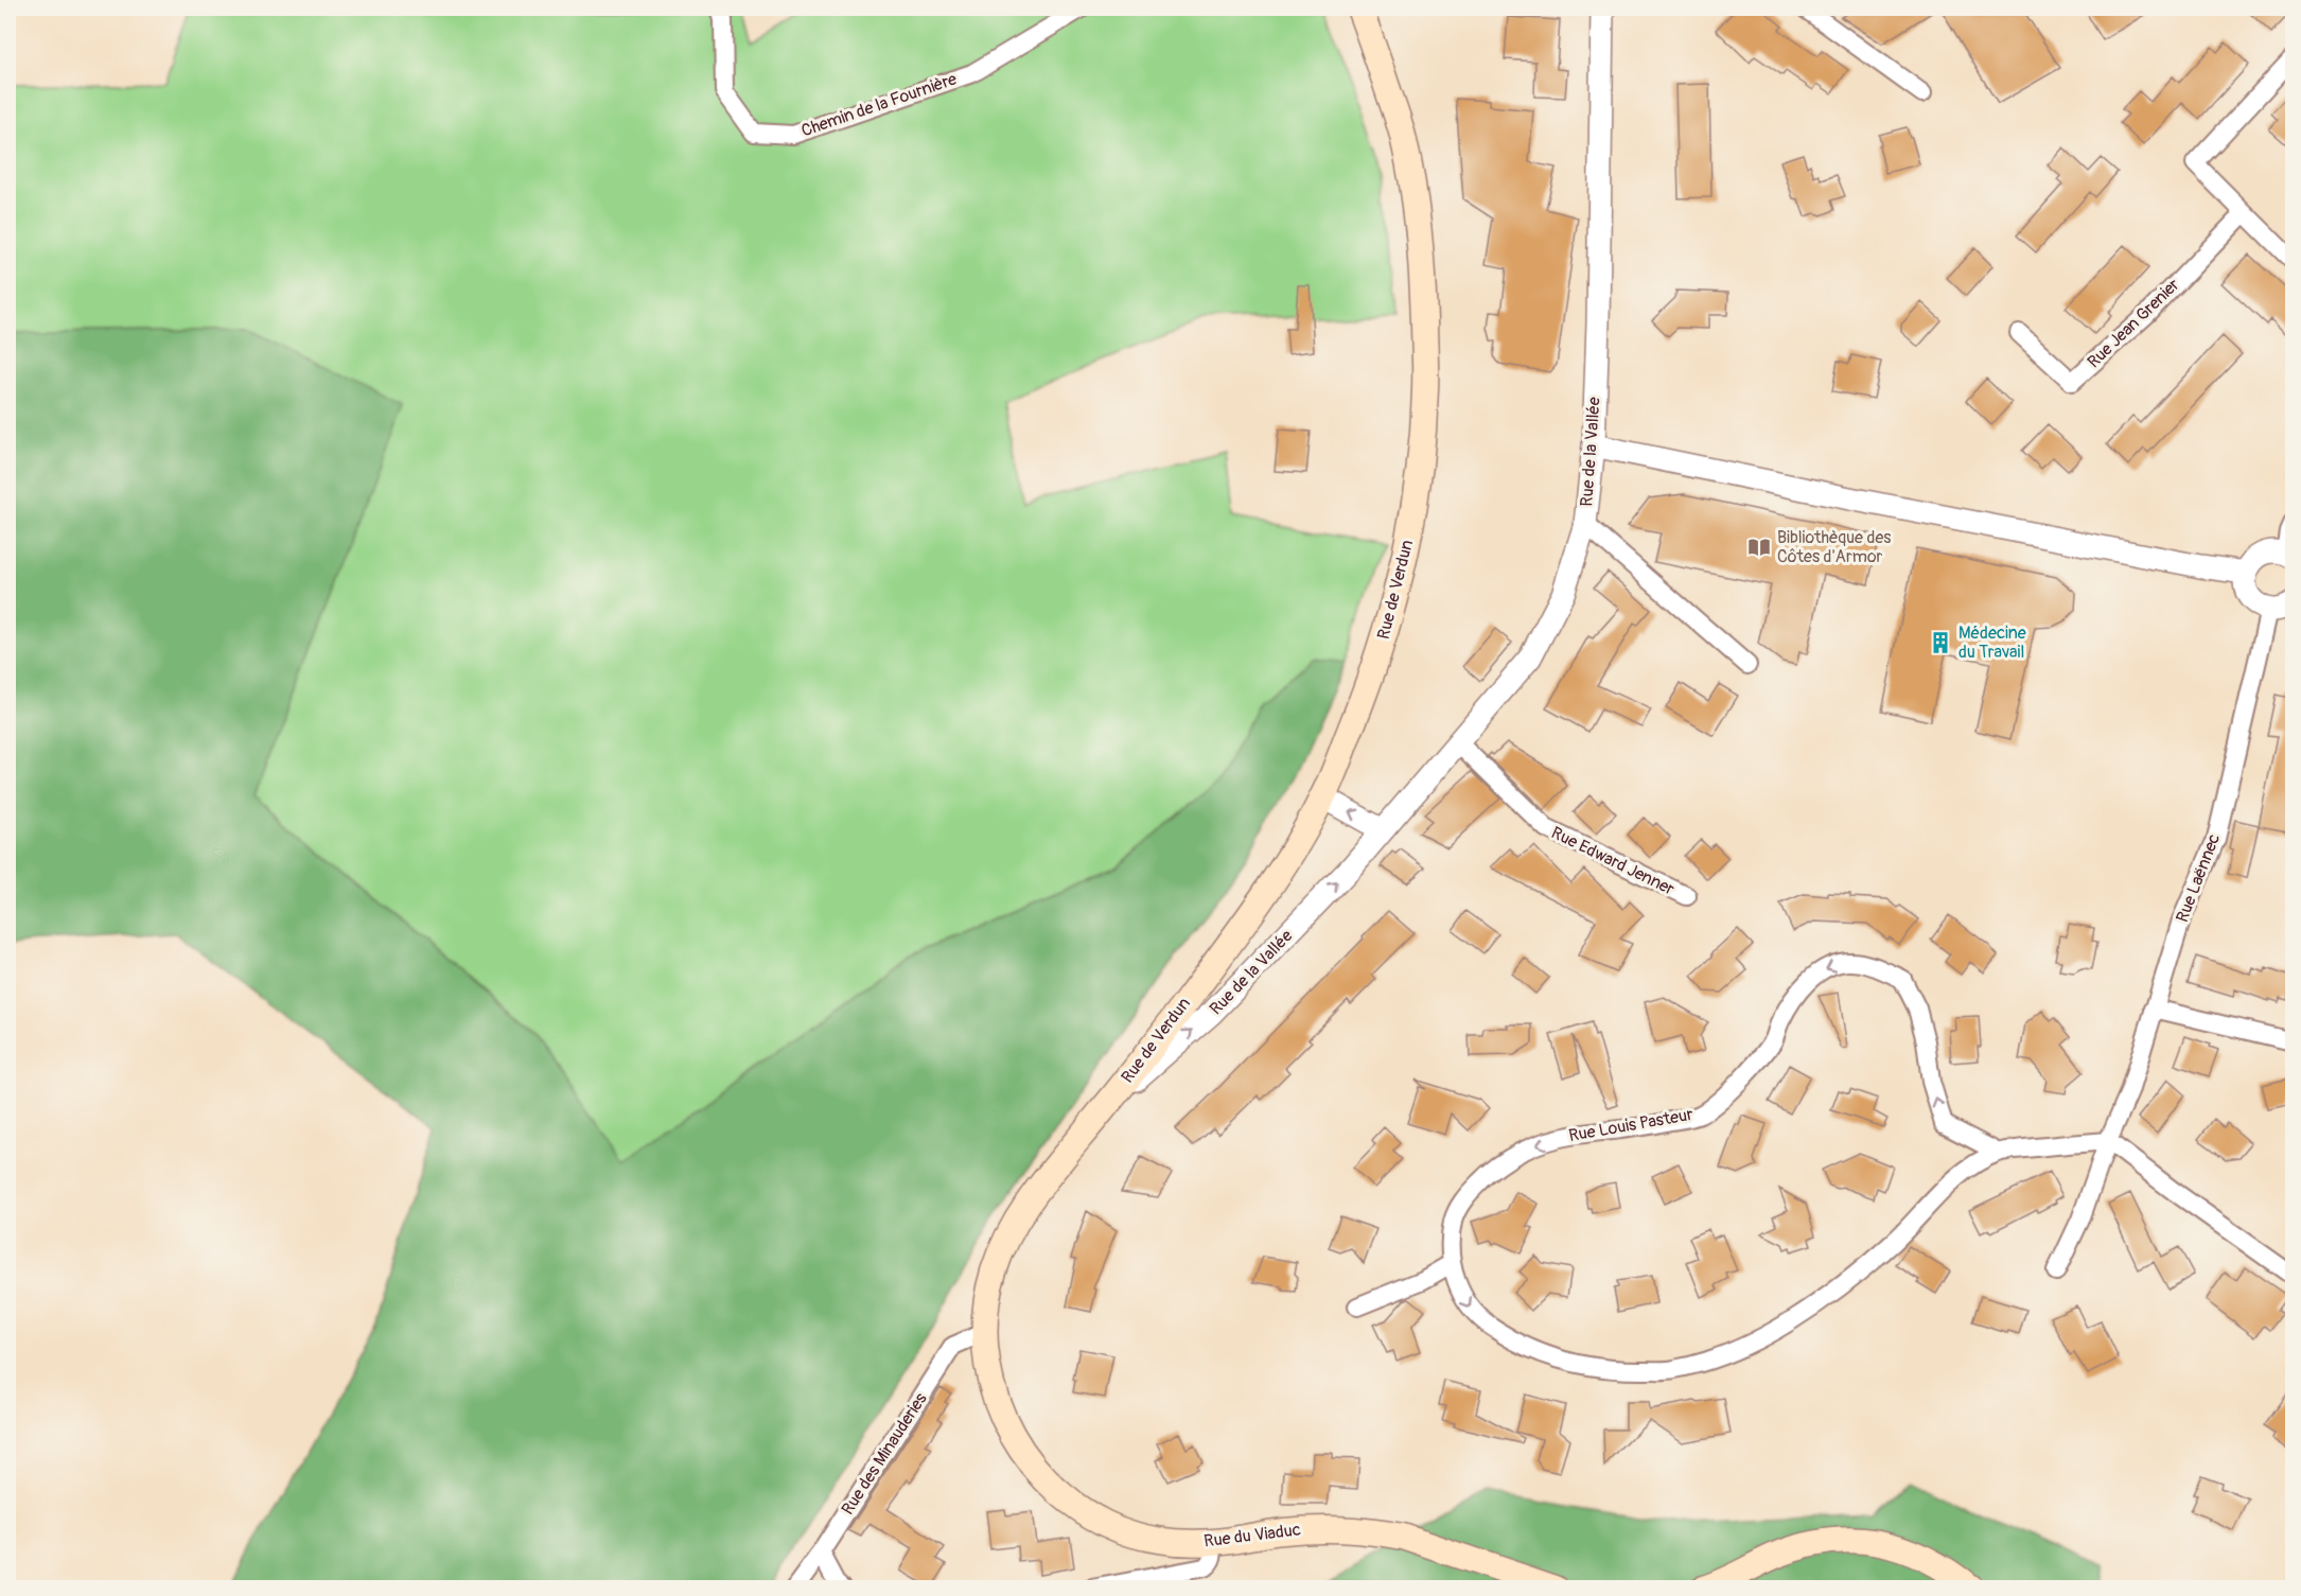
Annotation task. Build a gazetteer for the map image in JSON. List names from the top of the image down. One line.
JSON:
{"streets":{"main road":["Rue de Verdun","Rue du Viaduc"],"street":["Chemin de la Fournière","Rue Jean Grenier","Rue de la Vallée","Rue Edward Jenner","Rue Laënnec","Rue Louis Pasteur","Rue des Minauderies"]},"crossings":[["Rue de la Vallée","Rue de Verdun"],["Rue de la Vallée","Rue Edward Jenner"],["Rue de la Vallée","Rue du Viaduc"],["Rue de Verdun","Rue du Viaduc"],["Rue Laënnec","Rue Louis Pasteur"],["Rue des Minauderies","Rue du Viaduc"]],"places":{"library":["Bibliothèque des Côtes d'Armor"],"building":["Médecine du Travail"]}}
